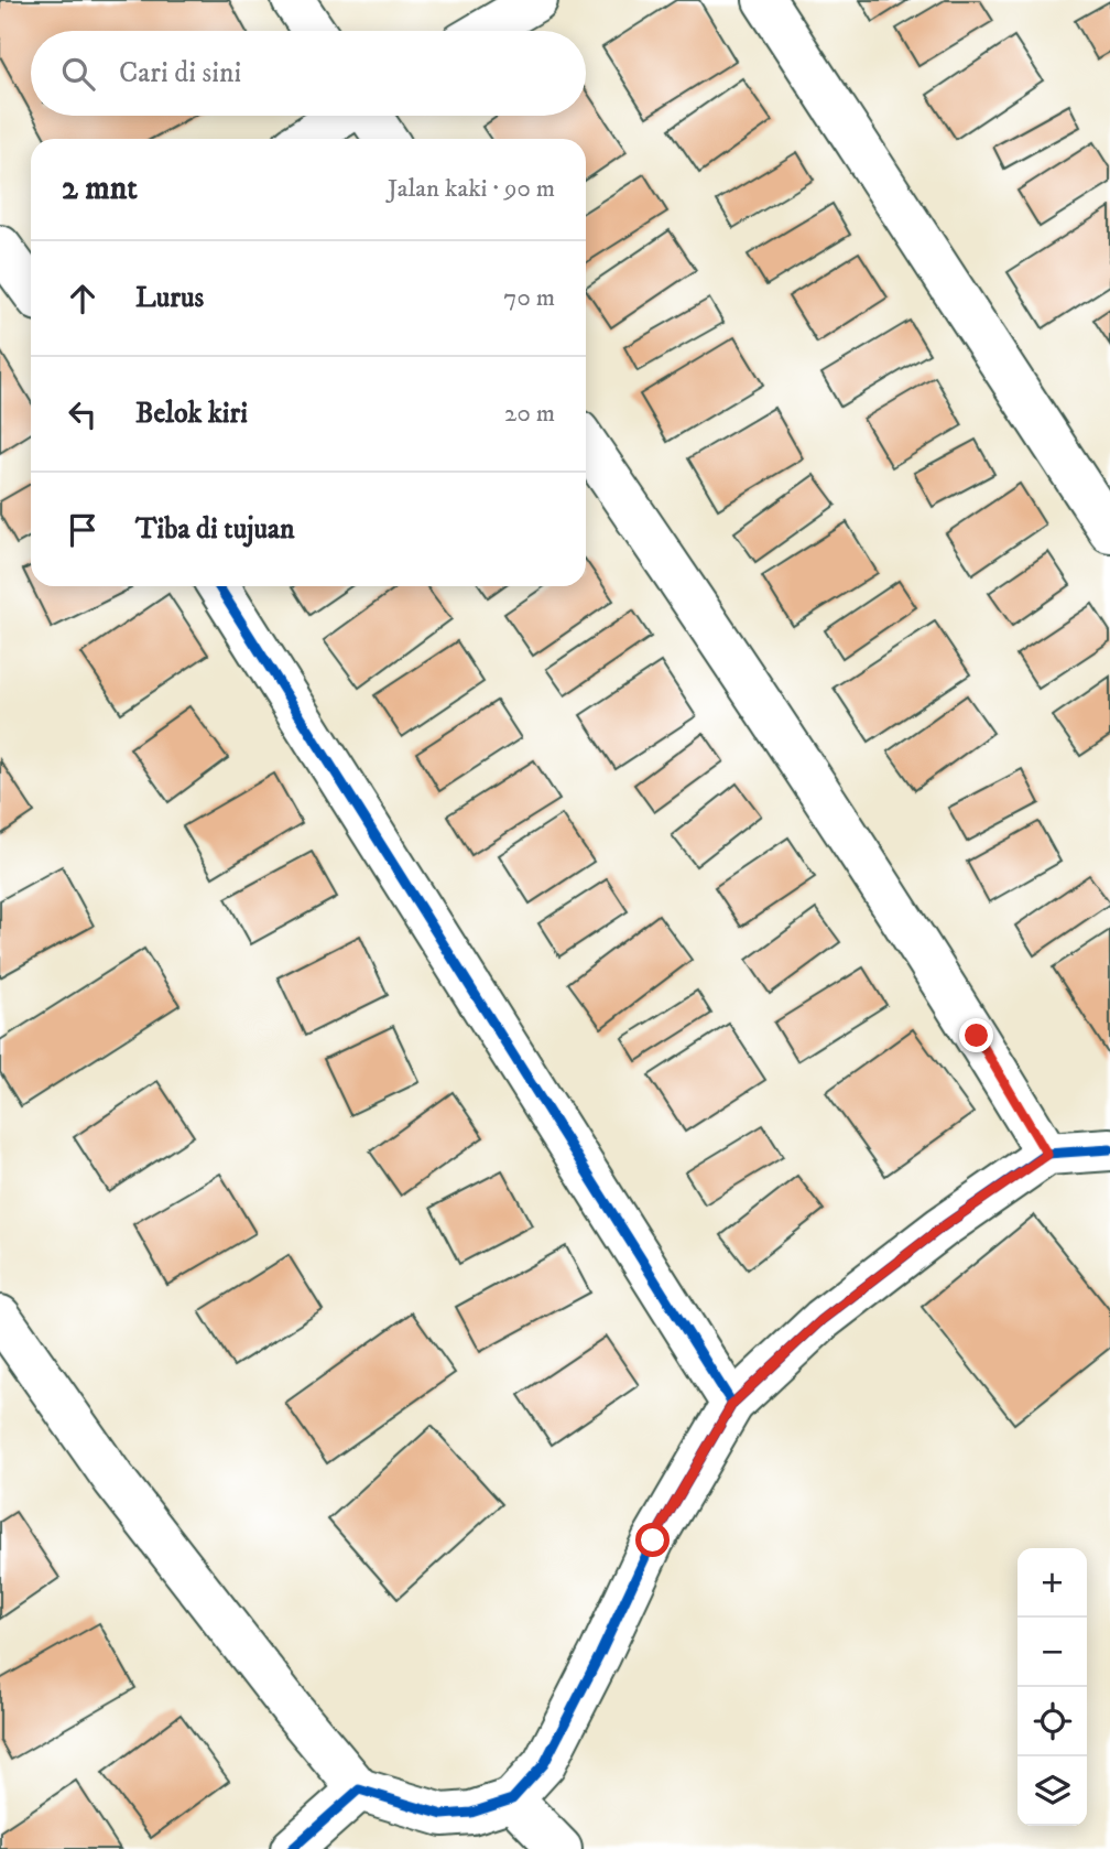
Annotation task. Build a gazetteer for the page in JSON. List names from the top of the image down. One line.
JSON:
{"page":{"search":"Cari di sini","heading":["2 mnt","Jalan kaki · 90 m"],"list":[["Lurus","70 m"],["Belok kiri","20 m"],"Tiba di tujuan"],"map_buttons":["+","−"]}}
